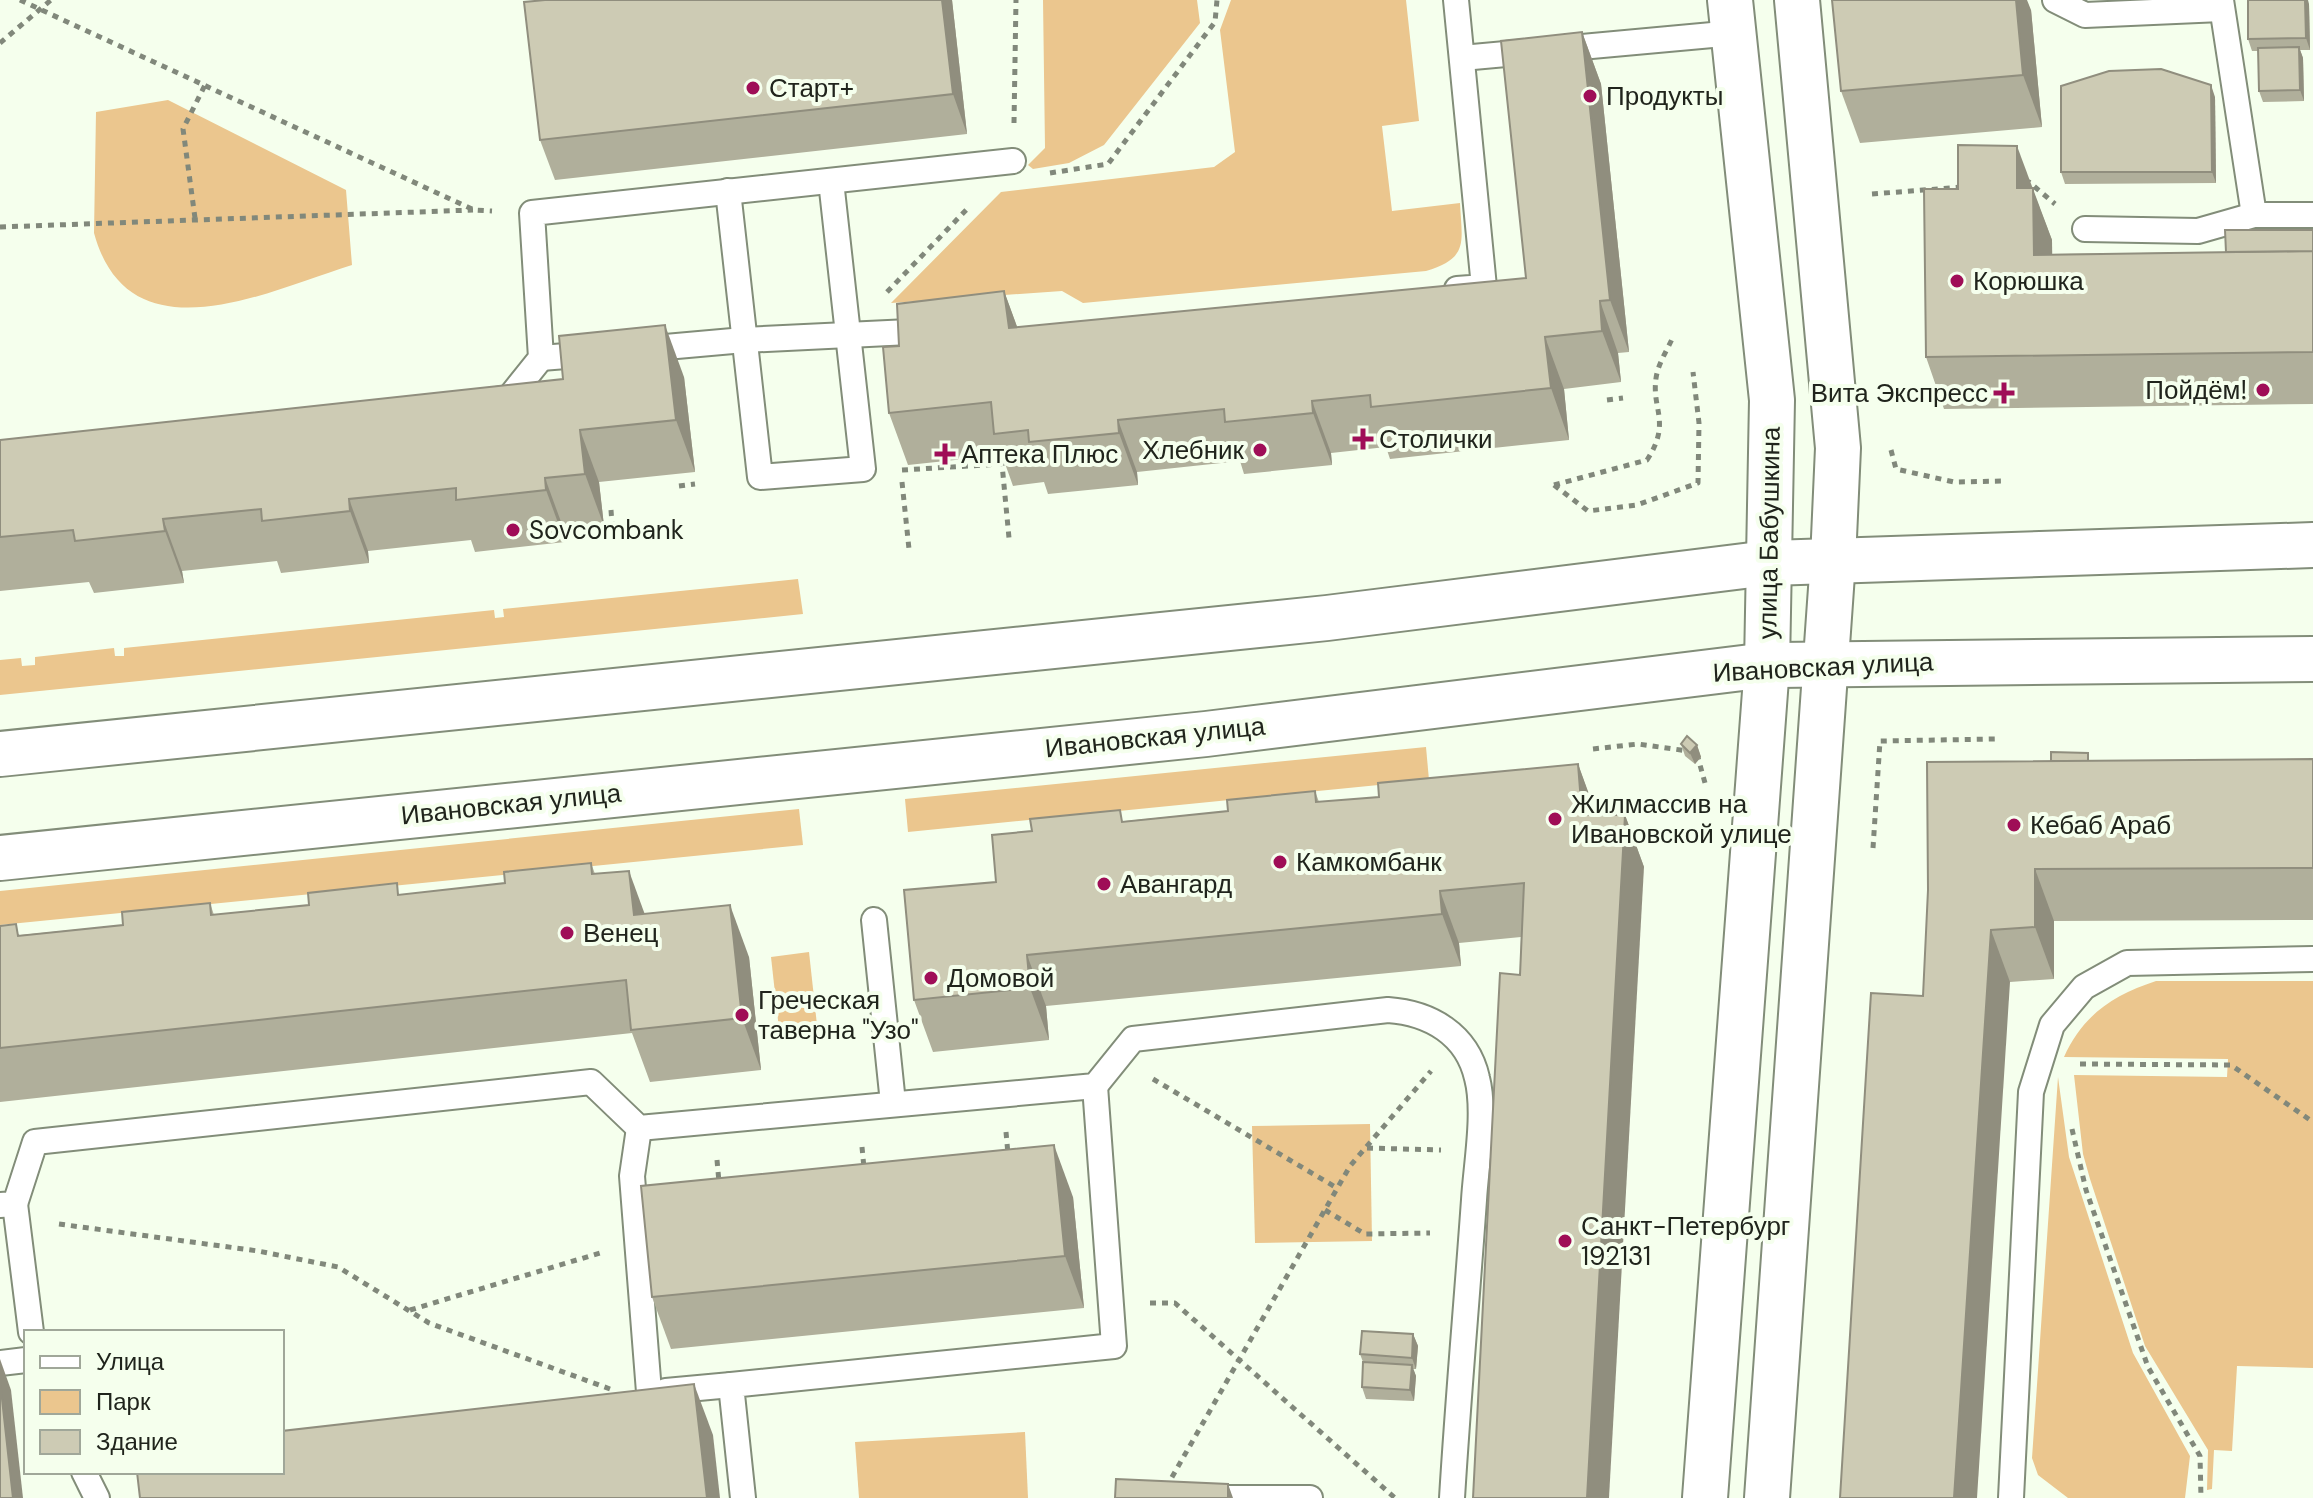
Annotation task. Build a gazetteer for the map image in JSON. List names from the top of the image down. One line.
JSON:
{"streets":{"main road":["улица Бабушкина","Ивановская улица"]},"crossings":[["улица Бабушкина","Ивановская улица"]],"places":{"other":["Старт+","Продукты","Корюшка","Пойдём!","Хлебник","Sovcombank","Жилмассив на Ивановской улице","Кебаб Араб","Камкомбанк","Авангард","Венец","Домовой","Греческая таверна \"Узо\"","Санкт-Петербург 192131"],"health":["Вита Экспресс","Столички","Аптека Плюс"]},"legend":["Улица","Парк","Здание"]}
